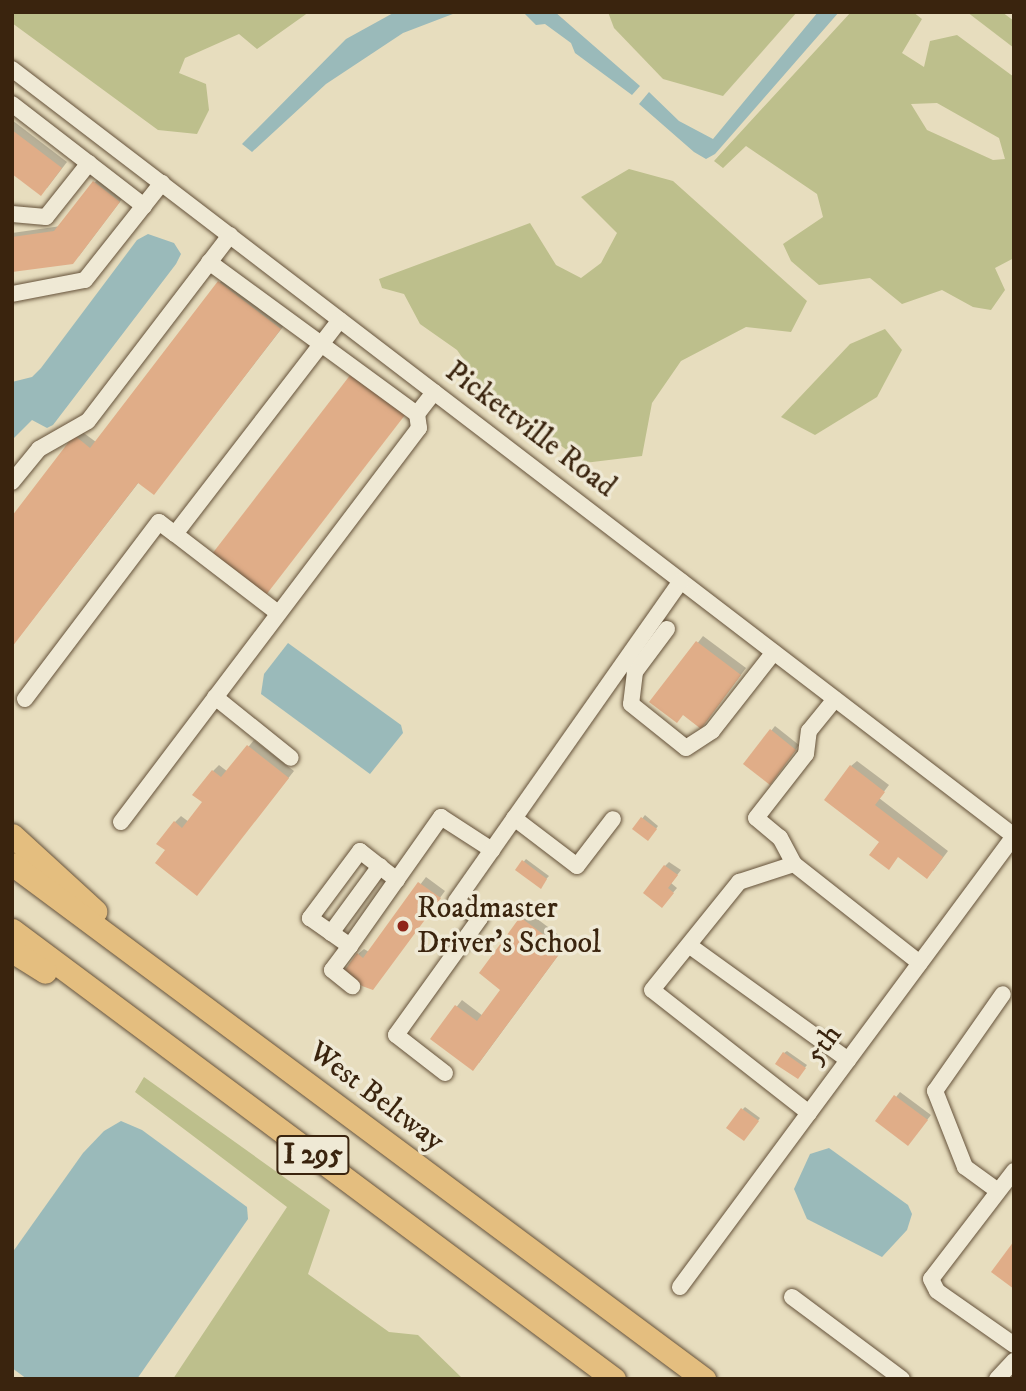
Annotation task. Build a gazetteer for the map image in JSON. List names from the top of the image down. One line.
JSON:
{"streets":{"highway":["West Beltway","I 295"],"street":["Pickettville Road","5th"]},"crossings":[["Pickettville Road","5th"]],"places":["Roadmaster Driver's School"]}
